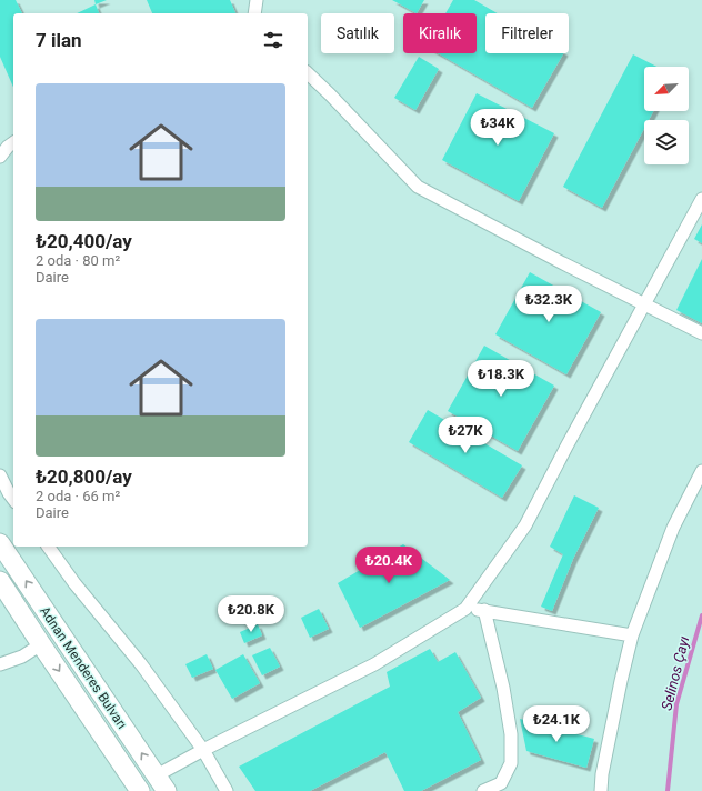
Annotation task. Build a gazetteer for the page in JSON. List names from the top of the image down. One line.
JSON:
{"streets":{"main road":["Adnan Menderes Bulvarı"]},"water":["Selinos Çayı"],"north":"bottom left","page":{"chip":["Satılık","Kiralık","Filtreler"],"heading":"7 ilan","list":[{"name":"₺20,400/ay","note":"2 oda · 80 m² · Daire"},{"name":"₺20,800/ay","note":"2 oda · 66 m² · Daire"}],"price":["₺34K","₺32.3K","₺18.3K","₺27K","₺20.4K","₺20.8K","₺24.1K"]}}
